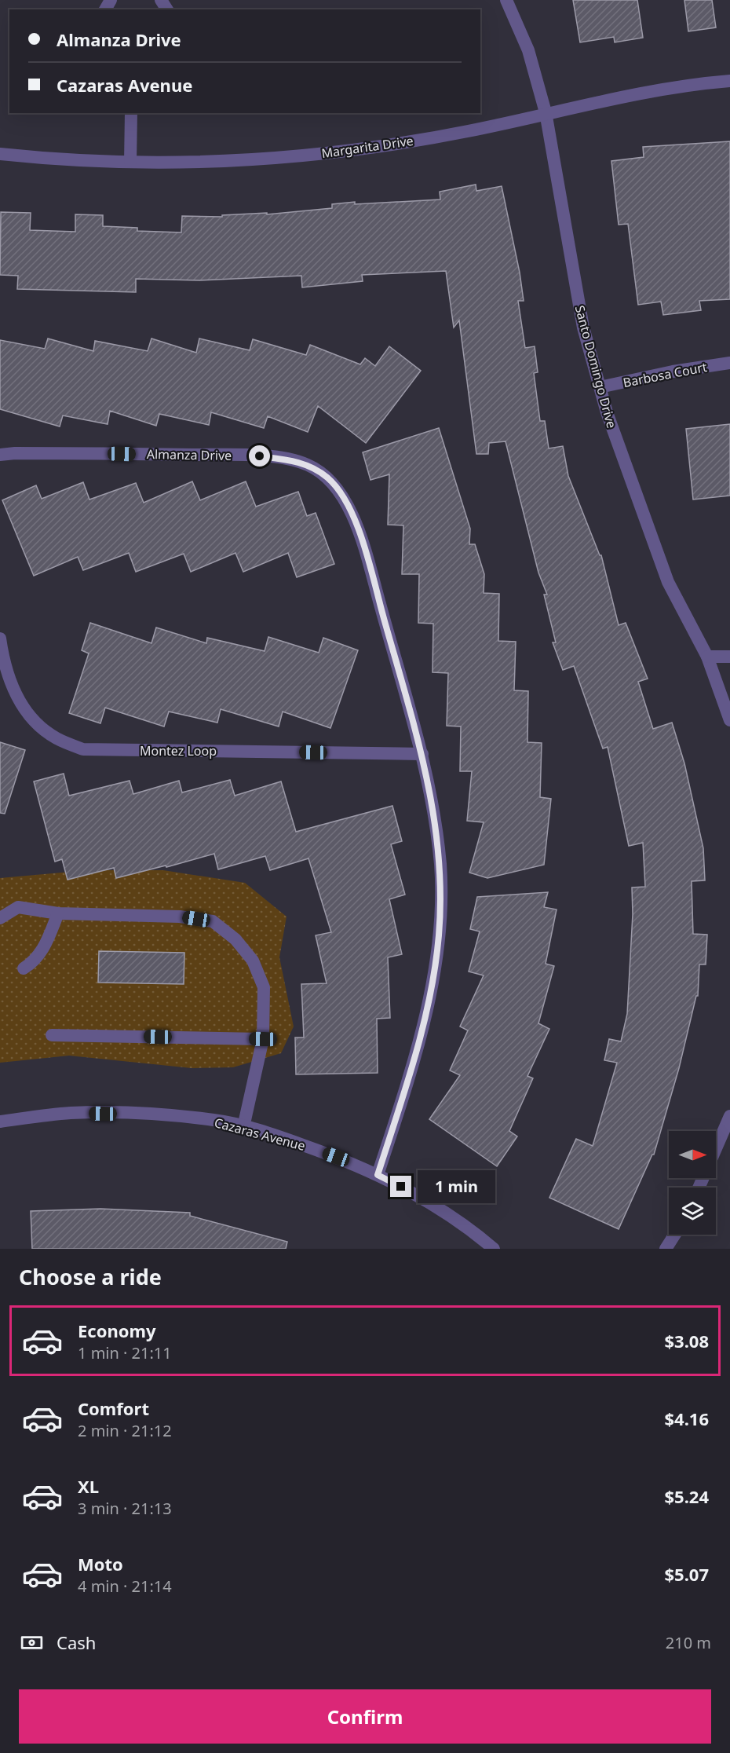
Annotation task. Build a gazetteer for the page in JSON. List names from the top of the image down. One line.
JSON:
{"streets":{"street":["Margarita Drive","Santo Domingo Drive","Barbosa Court","Almanza Drive","Montez Loop","Cazaras Avenue"]},"crossings":[["Margarita Drive","Santo Domingo Drive"],["Santo Domingo Drive","Barbosa Court"],["Almanza Drive","Montez Loop"],["Almanza Drive","Cazaras Avenue"]],"north":"right","page":{"banner":["Almanza Drive","Cazaras Avenue"],"bubble":"1 min","heading":"Choose a ride","list":[{"name":"Economy","note":"1 min · 21:11","value":"$3.08"},{"name":"Comfort","note":"2 min · 21:12","value":"$4.16"},{"name":"XL","note":"3 min · 21:13","value":"$5.24"},{"name":"Moto","note":"4 min · 21:14","value":"$5.07"}],"pay":["Cash","210 m"],"buttons":"Confirm"}}
